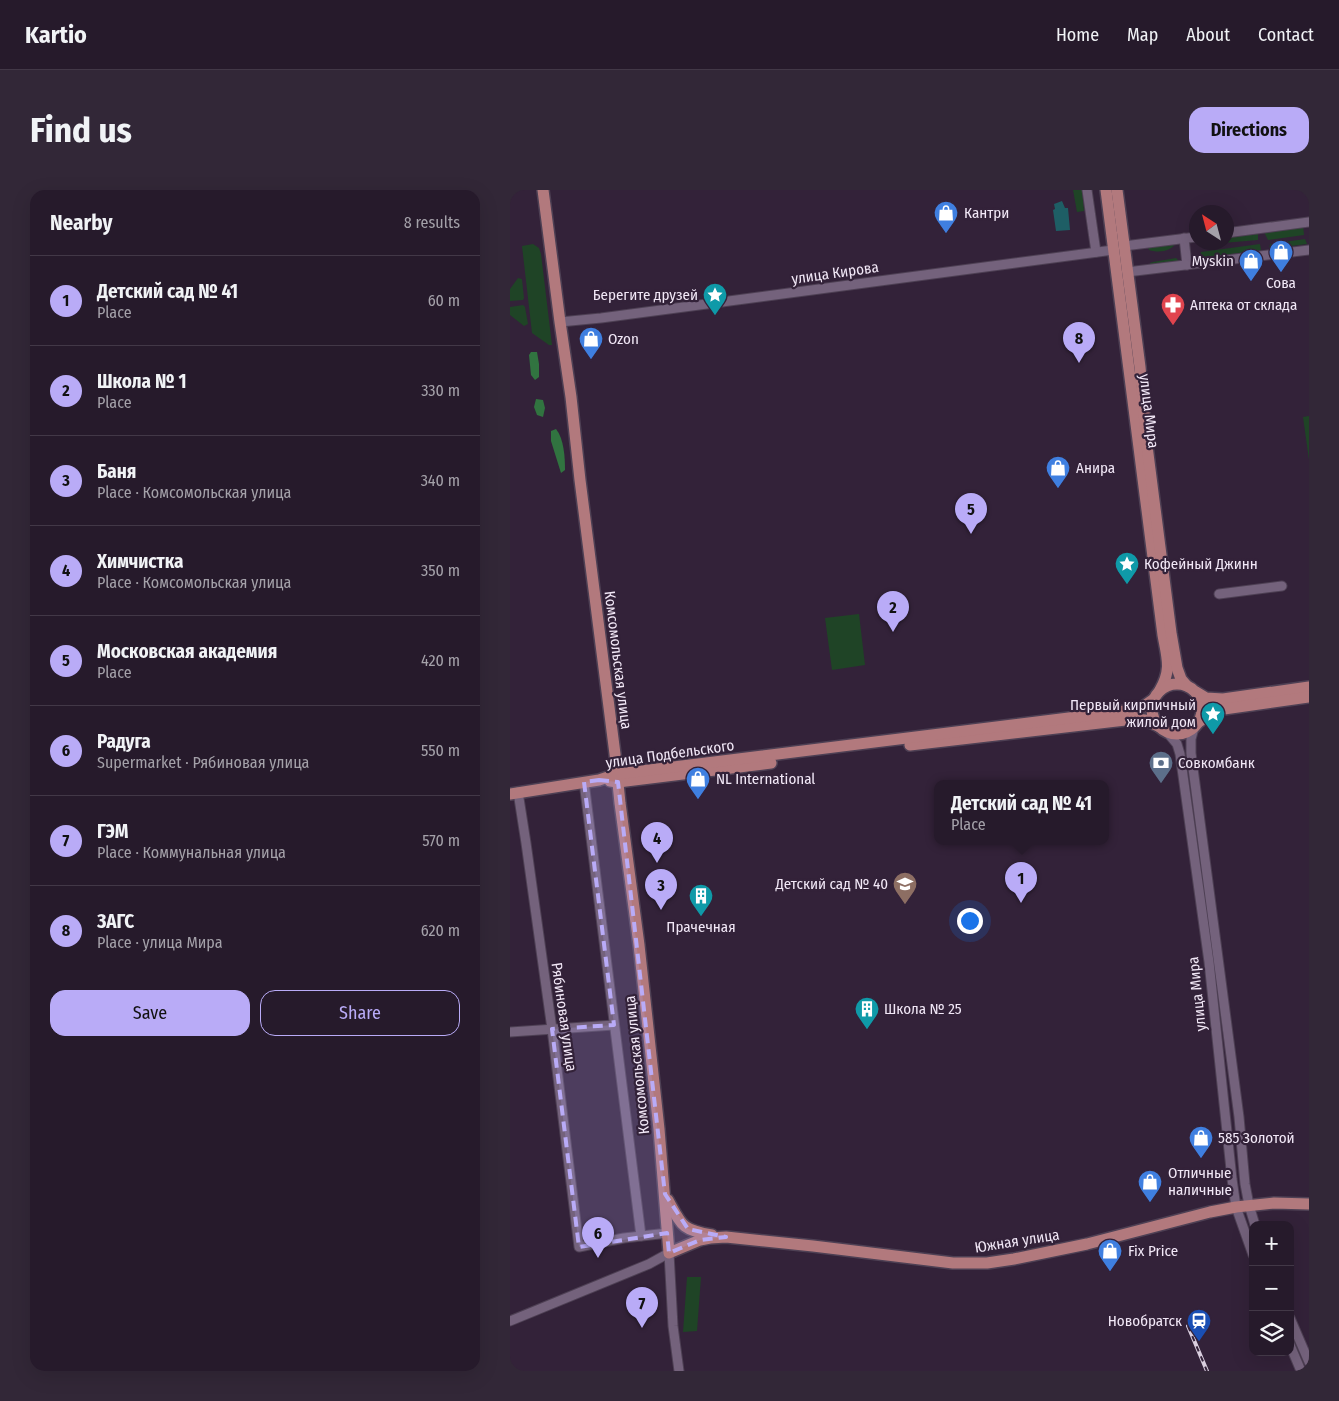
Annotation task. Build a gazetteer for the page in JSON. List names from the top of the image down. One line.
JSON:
{"streets":{"main road":["улица Мира","Комсомольская улица","улица Подбельского","Южная улица"],"street":["улица Кирова","Рябиновая улица"]},"crossings":[["улица Кирова","улица Мира"],["улица Кирова","Комсомольская улица"],["улица Мира","улица Подбельского"],["улица Мира","Южная улица"],["Комсомольская улица","улица Подбельского"],["Комсомольская улица","Южная улица"],["улица Подбельского","Рябиновая улица"]],"places":{"shop":["Кантри","Сова","Myskin","Ozon","Анира","NL International","585 Золотой","Отличные наличные","Fix Price"],"place":["Берегите друзей","Кофейный Джинн","Первый кирпичный жилой дом"],"pharmacy":["Аптека от склада"],"bank":["Совкомбанк"],"school or university":["Детский сад № 40"],"building":["Прачечная","Школа № 25"],"station":["Новобратск"]},"north":"top left","page":{"header":"Kartio","nav":["Home","Map","About","Contact"],"buttons":["Directions",["Save","Share"]],"title":"Find us","heading":["Nearby","8 results"],"list":[{"mark":"1","name":"Детский сад № 41","note":"Place","value":"60 m"},{"mark":"2","name":"Школа № 1","note":"Place","value":"330 m"},{"mark":"3","name":"Баня","note":"Place · Комсомольская улица","value":"340 m"},{"mark":"4","name":"Химчистка","note":"Place · Комсомольская улица","value":"350 m"},{"mark":"5","name":"Московская академия","note":"Place","value":"420 m"},{"mark":"6","name":"Радуга","note":"Supermarket · Рябиновая улица","value":"550 m"},{"mark":"7","name":"ГЭМ","note":"Place · Коммунальная улица","value":"570 m"},{"mark":"8","name":"ЗАГС","note":"Place · улица Мира","value":"620 m"}],"pins":["8","5","2","4","1","3","6","7"],"popup":["Детский сад № 41","Place"],"map_buttons":["+","−"]}}
